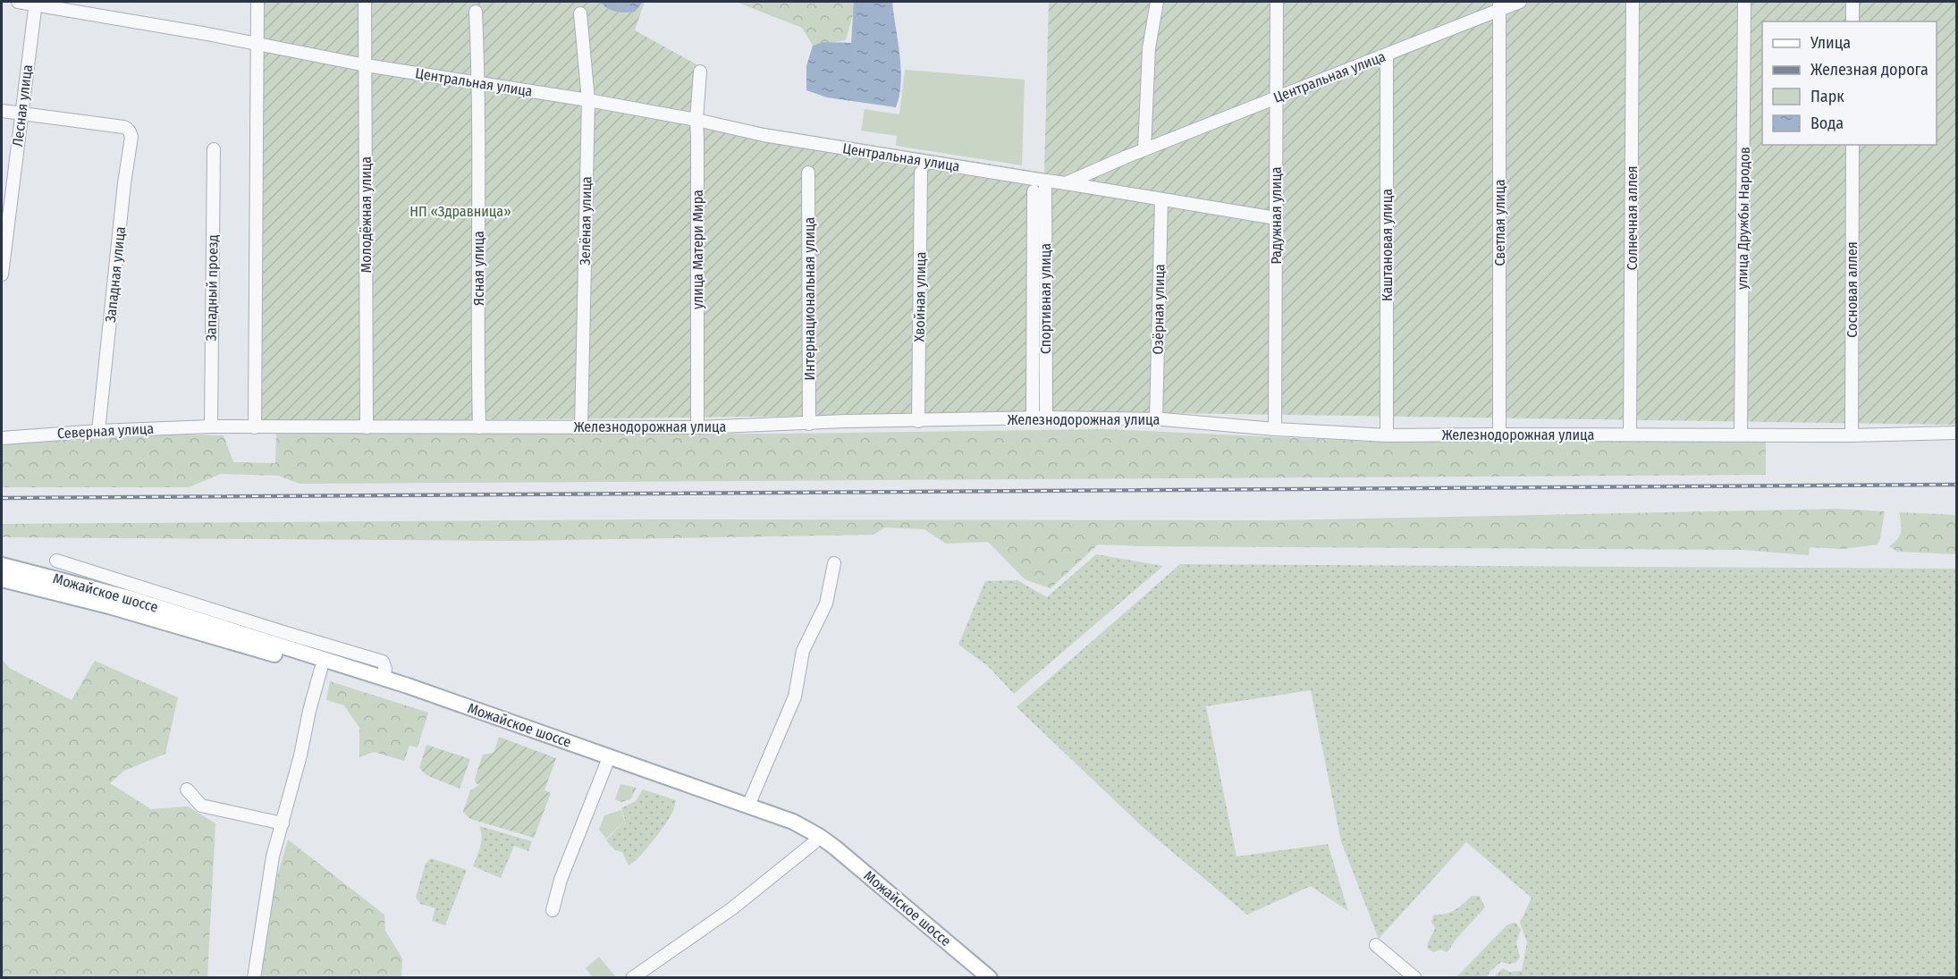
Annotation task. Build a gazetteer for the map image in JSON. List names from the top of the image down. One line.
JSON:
{"streets":{"main road":["Можайское шоссе"],"street":["Центральная улица","Лесная улица","Молодёжная улица","Радужная улица","Солнечная аллея","улица Дружбы Народов","Зелёная улица","Светлая улица","Каштановая улица","улица Матери Мира","Ясная улица","Западная улица","Западный проезд","Сосновая аллея","Хвойная улица","Интернациональная улица","Спортивная улица","Озёрная улица","Железнодорожная улица","Северная улица"]},"crossings":[["Центральная улица","Лесная улица"],["Центральная улица","Молодёжная улица"],["Центральная улица","Радужная улица"],["Центральная улица","Зелёная улица"],["Центральная улица","Светлая улица"],["Центральная улица","Каштановая улица"],["Центральная улица","улица Матери Мира"],["Центральная улица","Ясная улица"],["Центральная улица","Спортивная улица"],["Лесная улица","Западная улица"],["Молодёжная улица","Железнодорожная улица"],["Радужная улица","Железнодорожная улица"],["Солнечная аллея","Железнодорожная улица"],["улица Дружбы Народов","Железнодорожная улица"],["Зелёная улица","Железнодорожная улица"],["Светлая улица","Железнодорожная улица"],["Каштановая улица","Железнодорожная улица"],["улица Матери Мира","Железнодорожная улица"],["Ясная улица","Железнодорожная улица"],["Западная улица","Северная улица"],["Западный проезд","Железнодорожная улица"],["Западный проезд","Северная улица"],["Сосновая аллея","Железнодорожная улица"],["Хвойная улица","Железнодорожная улица"],["Интернациональная улица","Железнодорожная улица"],["Спортивная улица","Железнодорожная улица"],["Озёрная улица","Железнодорожная улица"],["Железнодорожная улица","Северная улица"]],"parks":["НП «Здравница»"],"legend":["Улица","Железная дорога","Парк","Вода"]}
